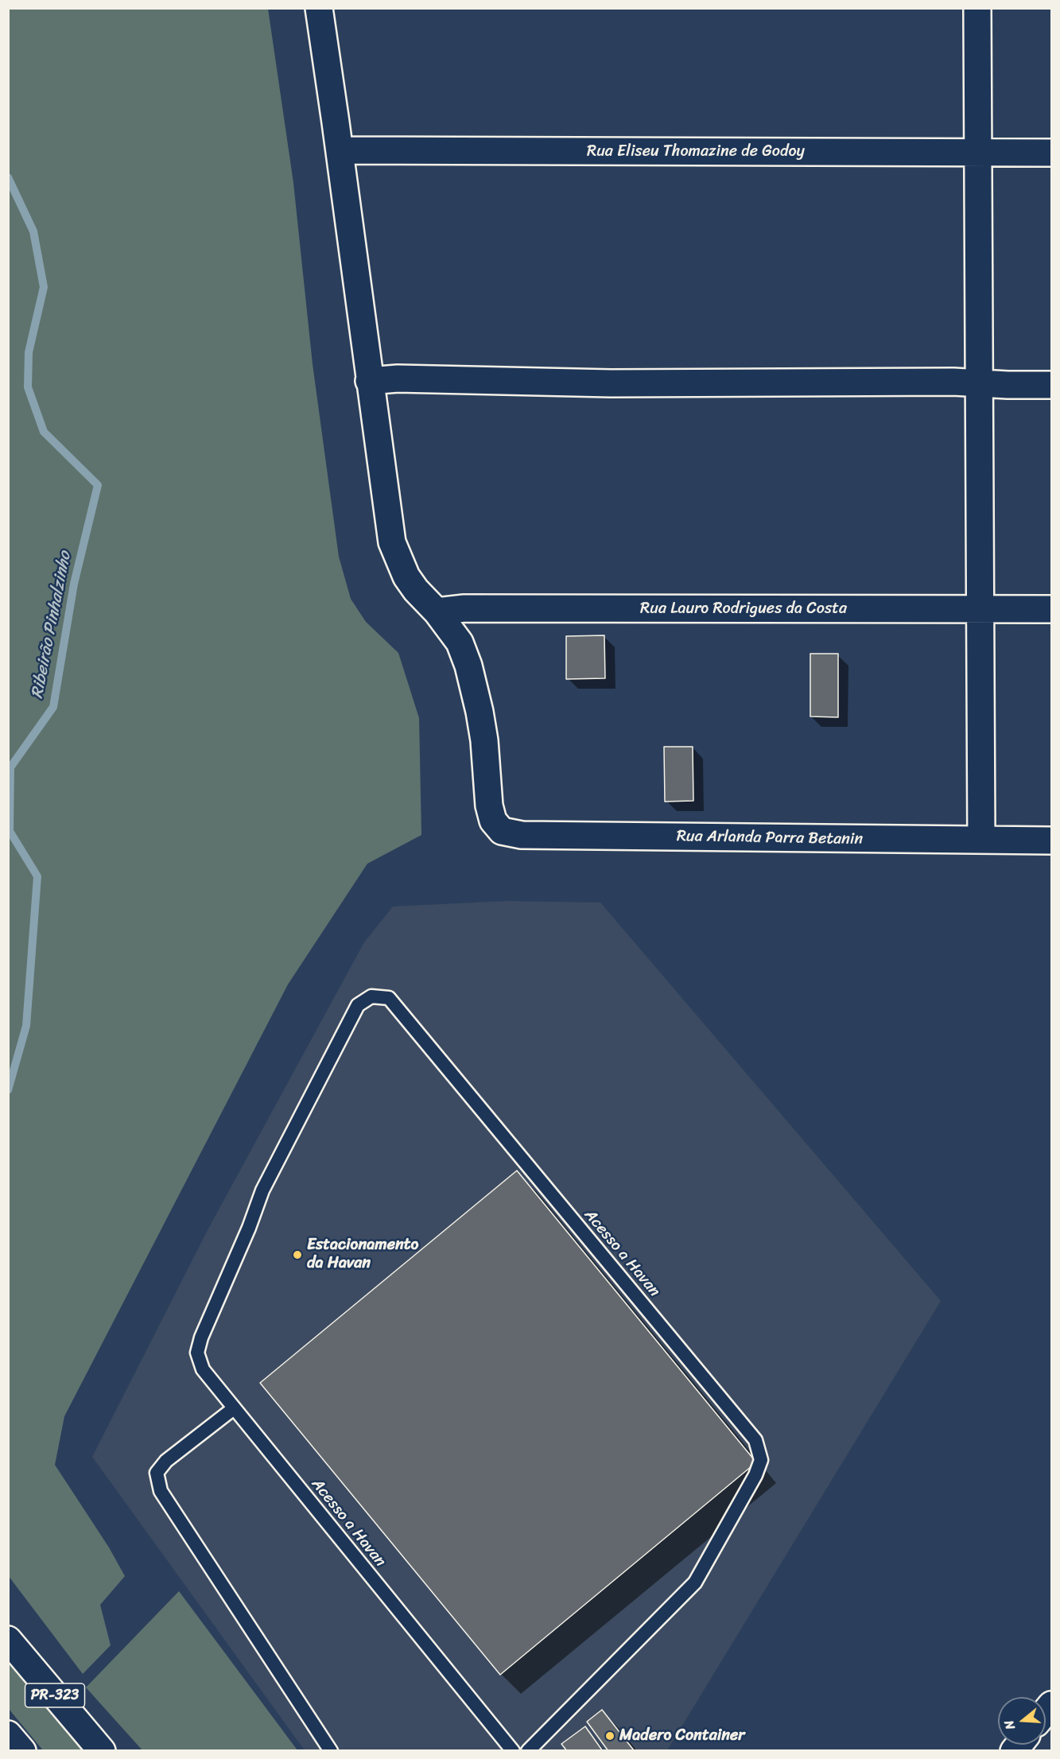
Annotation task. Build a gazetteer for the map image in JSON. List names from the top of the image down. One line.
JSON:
{"streets":{"main road":["Rua Eliseu Thomazine de Godoy","Rua Lauro Rodrigues da Costa","Rua Arlanda Parra Betanin","PR-323"],"lane":["Acesso a Havan"]},"crossings":[["Rua Lauro Rodrigues da Costa","Rua Arlanda Parra Betanin"]],"water":["Ribeirão Pinhalzinho"],"places":["Estacionamento da Havan","Madero Container"],"north":"left"}
